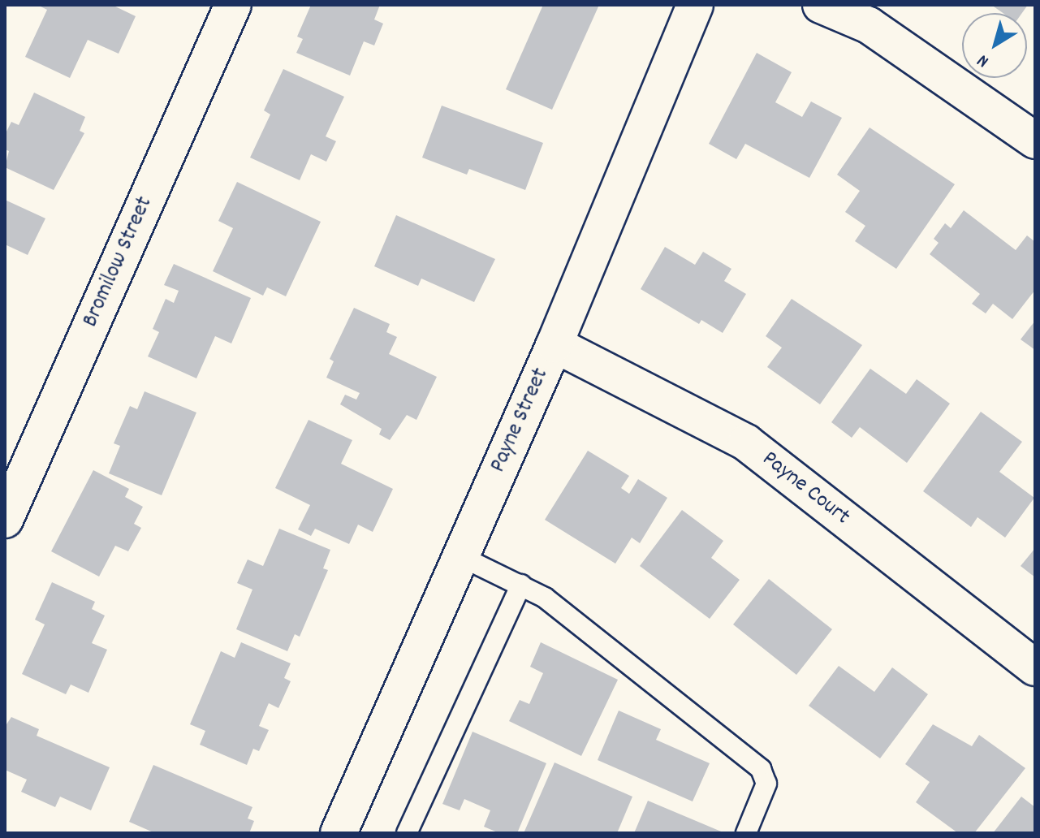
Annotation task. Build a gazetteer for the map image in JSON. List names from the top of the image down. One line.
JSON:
{"streets":{"street":["Bromilow Street","Payne Street","Payne Court"]},"crossings":[["Payne Street","Payne Court"]],"north":"bottom left"}
